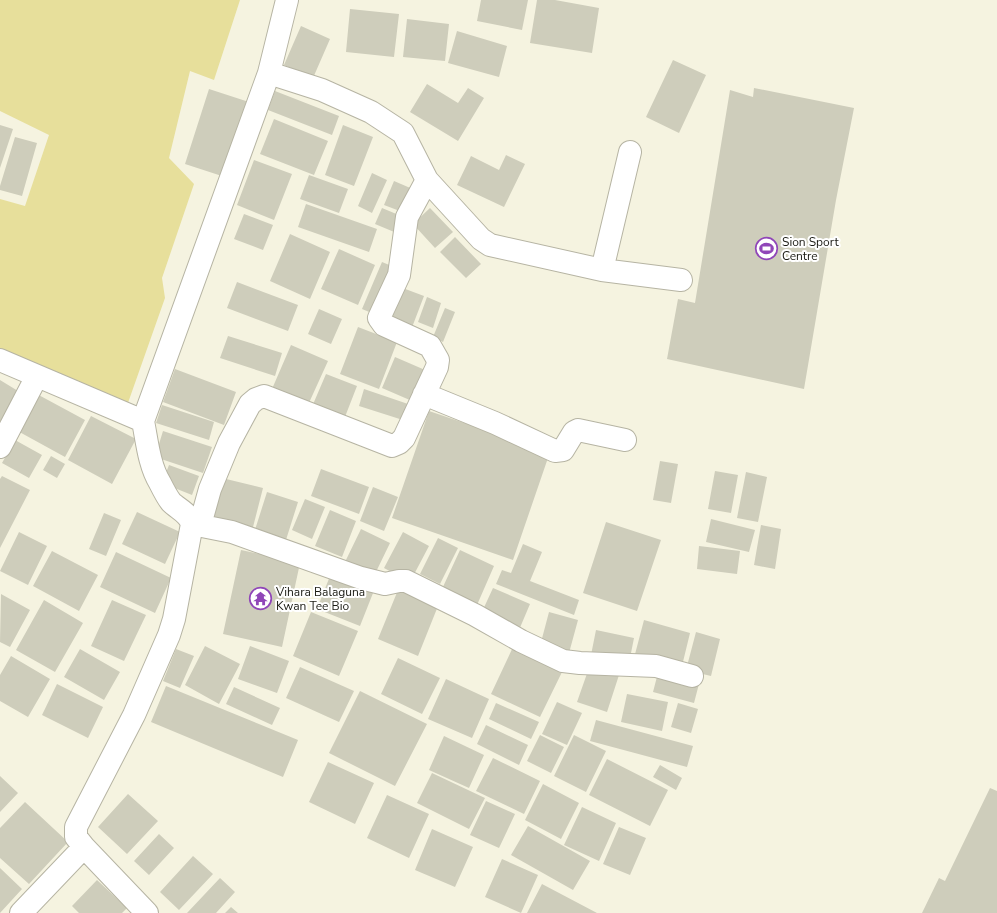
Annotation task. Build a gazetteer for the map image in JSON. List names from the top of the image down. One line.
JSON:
{"places":{"sports":["Sion Sport Centre"],"temple":["Vihara Balaguna Kwan Tee Bio"]}}
